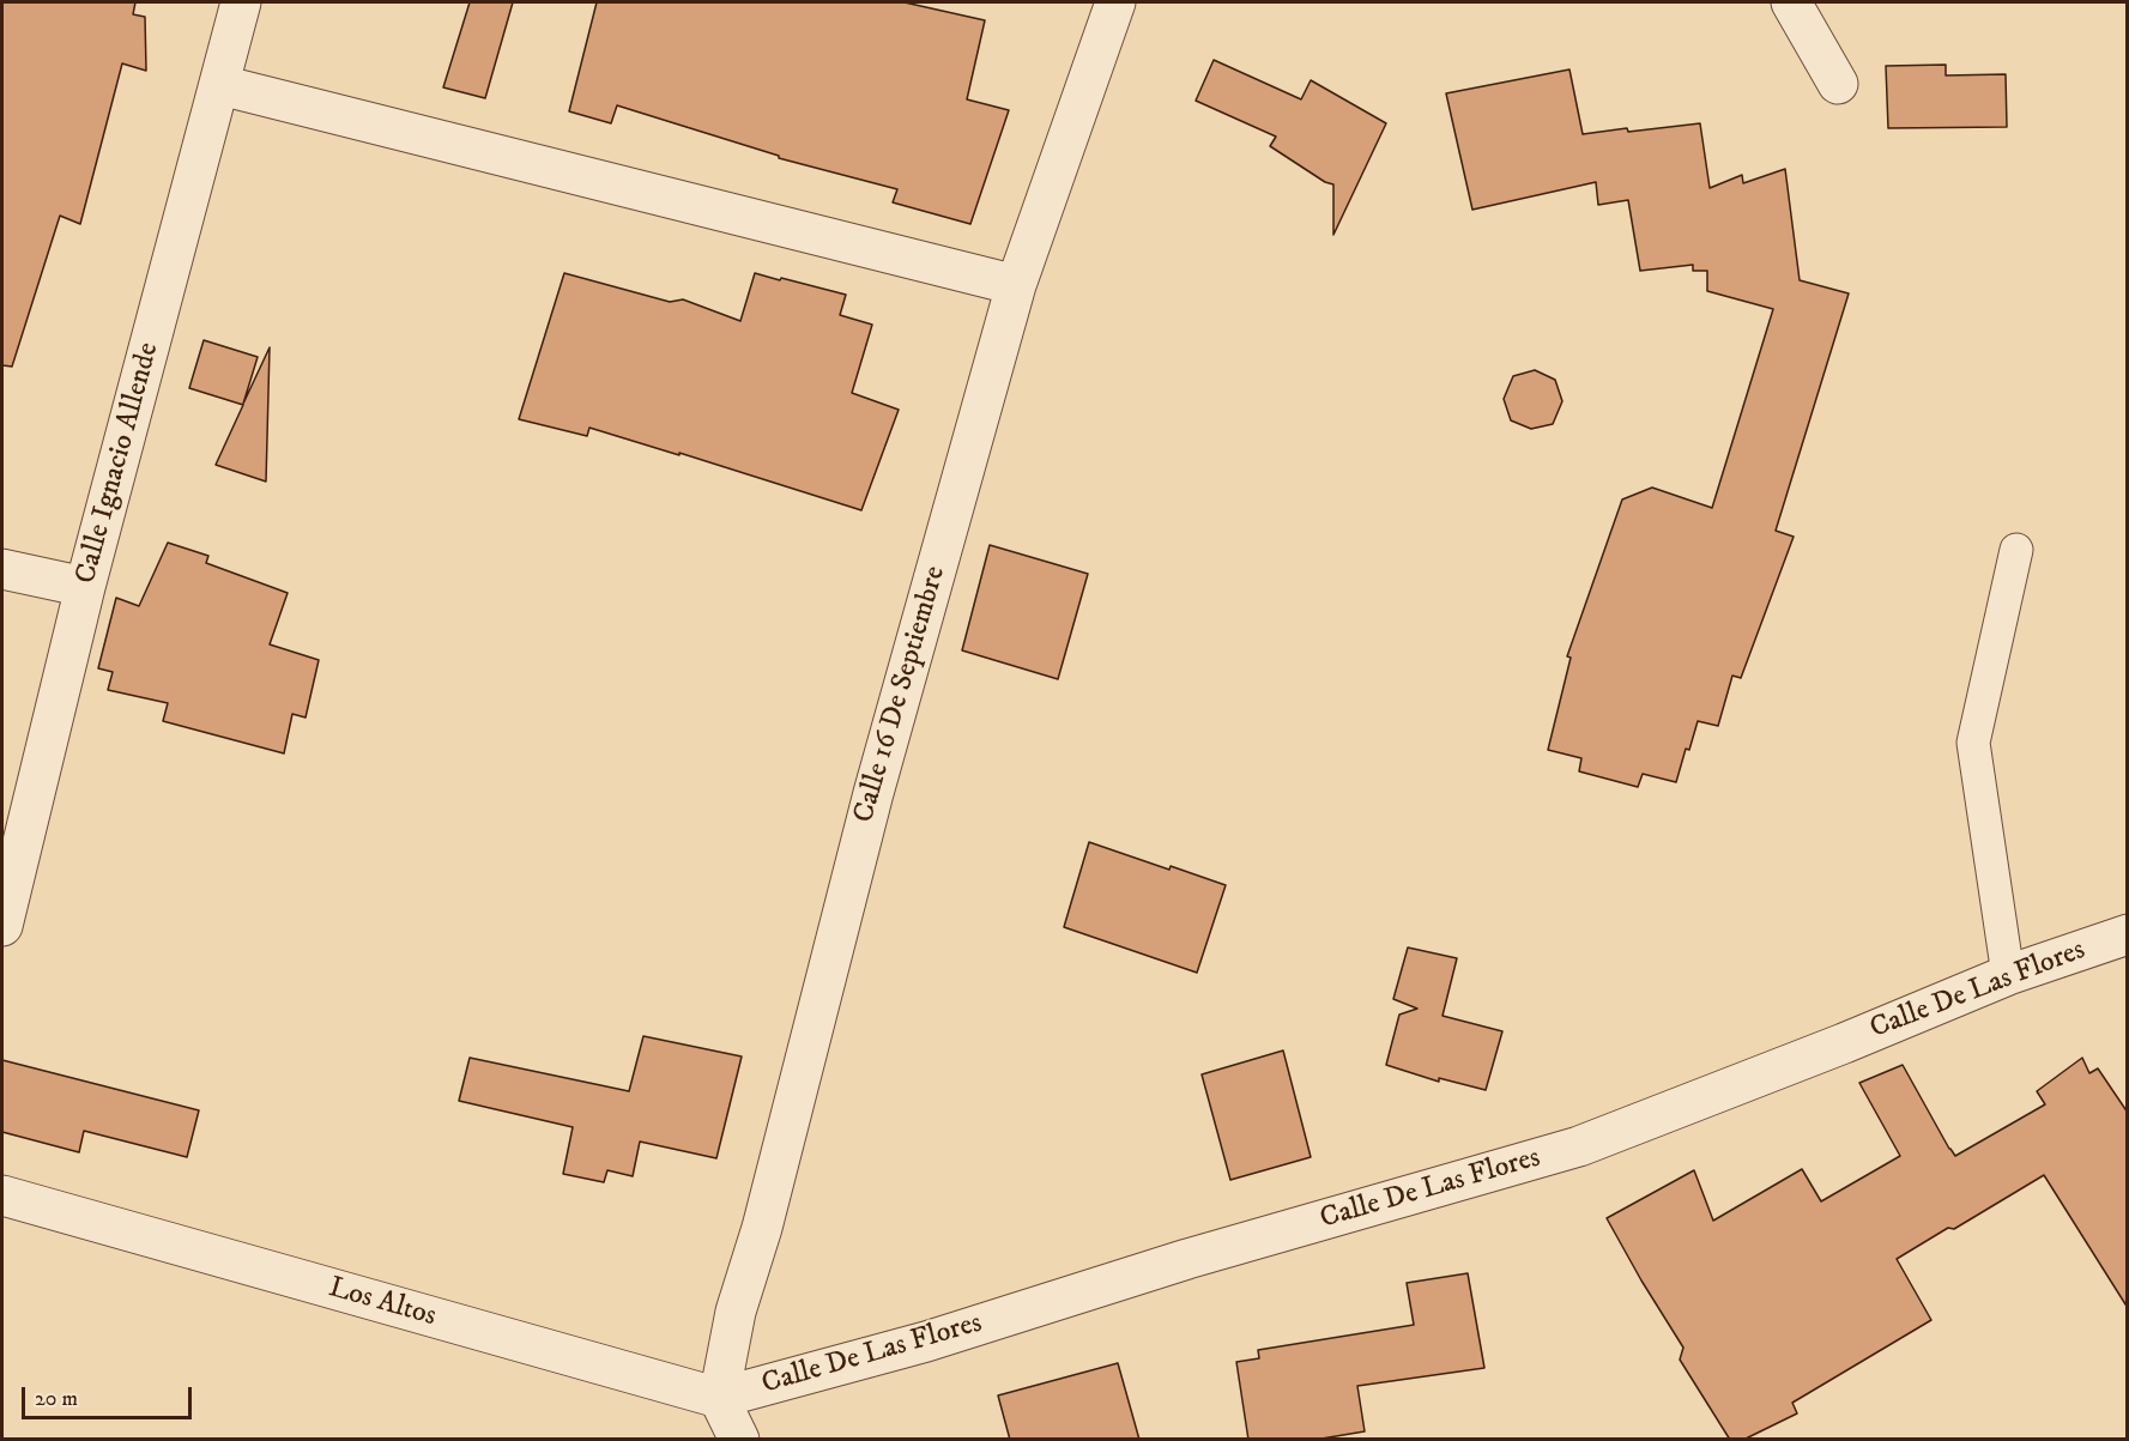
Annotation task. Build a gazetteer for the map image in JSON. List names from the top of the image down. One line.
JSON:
{"streets":{"street":["Calle Ignacio Allende","Calle 16 De Septiembre","Calle De Las Flores","Los Altos"]},"crossings":[["Calle 16 De Septiembre","Calle De Las Flores"],["Calle 16 De Septiembre","Los Altos"],["Calle De Las Flores","Los Altos"]],"scale_bar":"20 m"}
